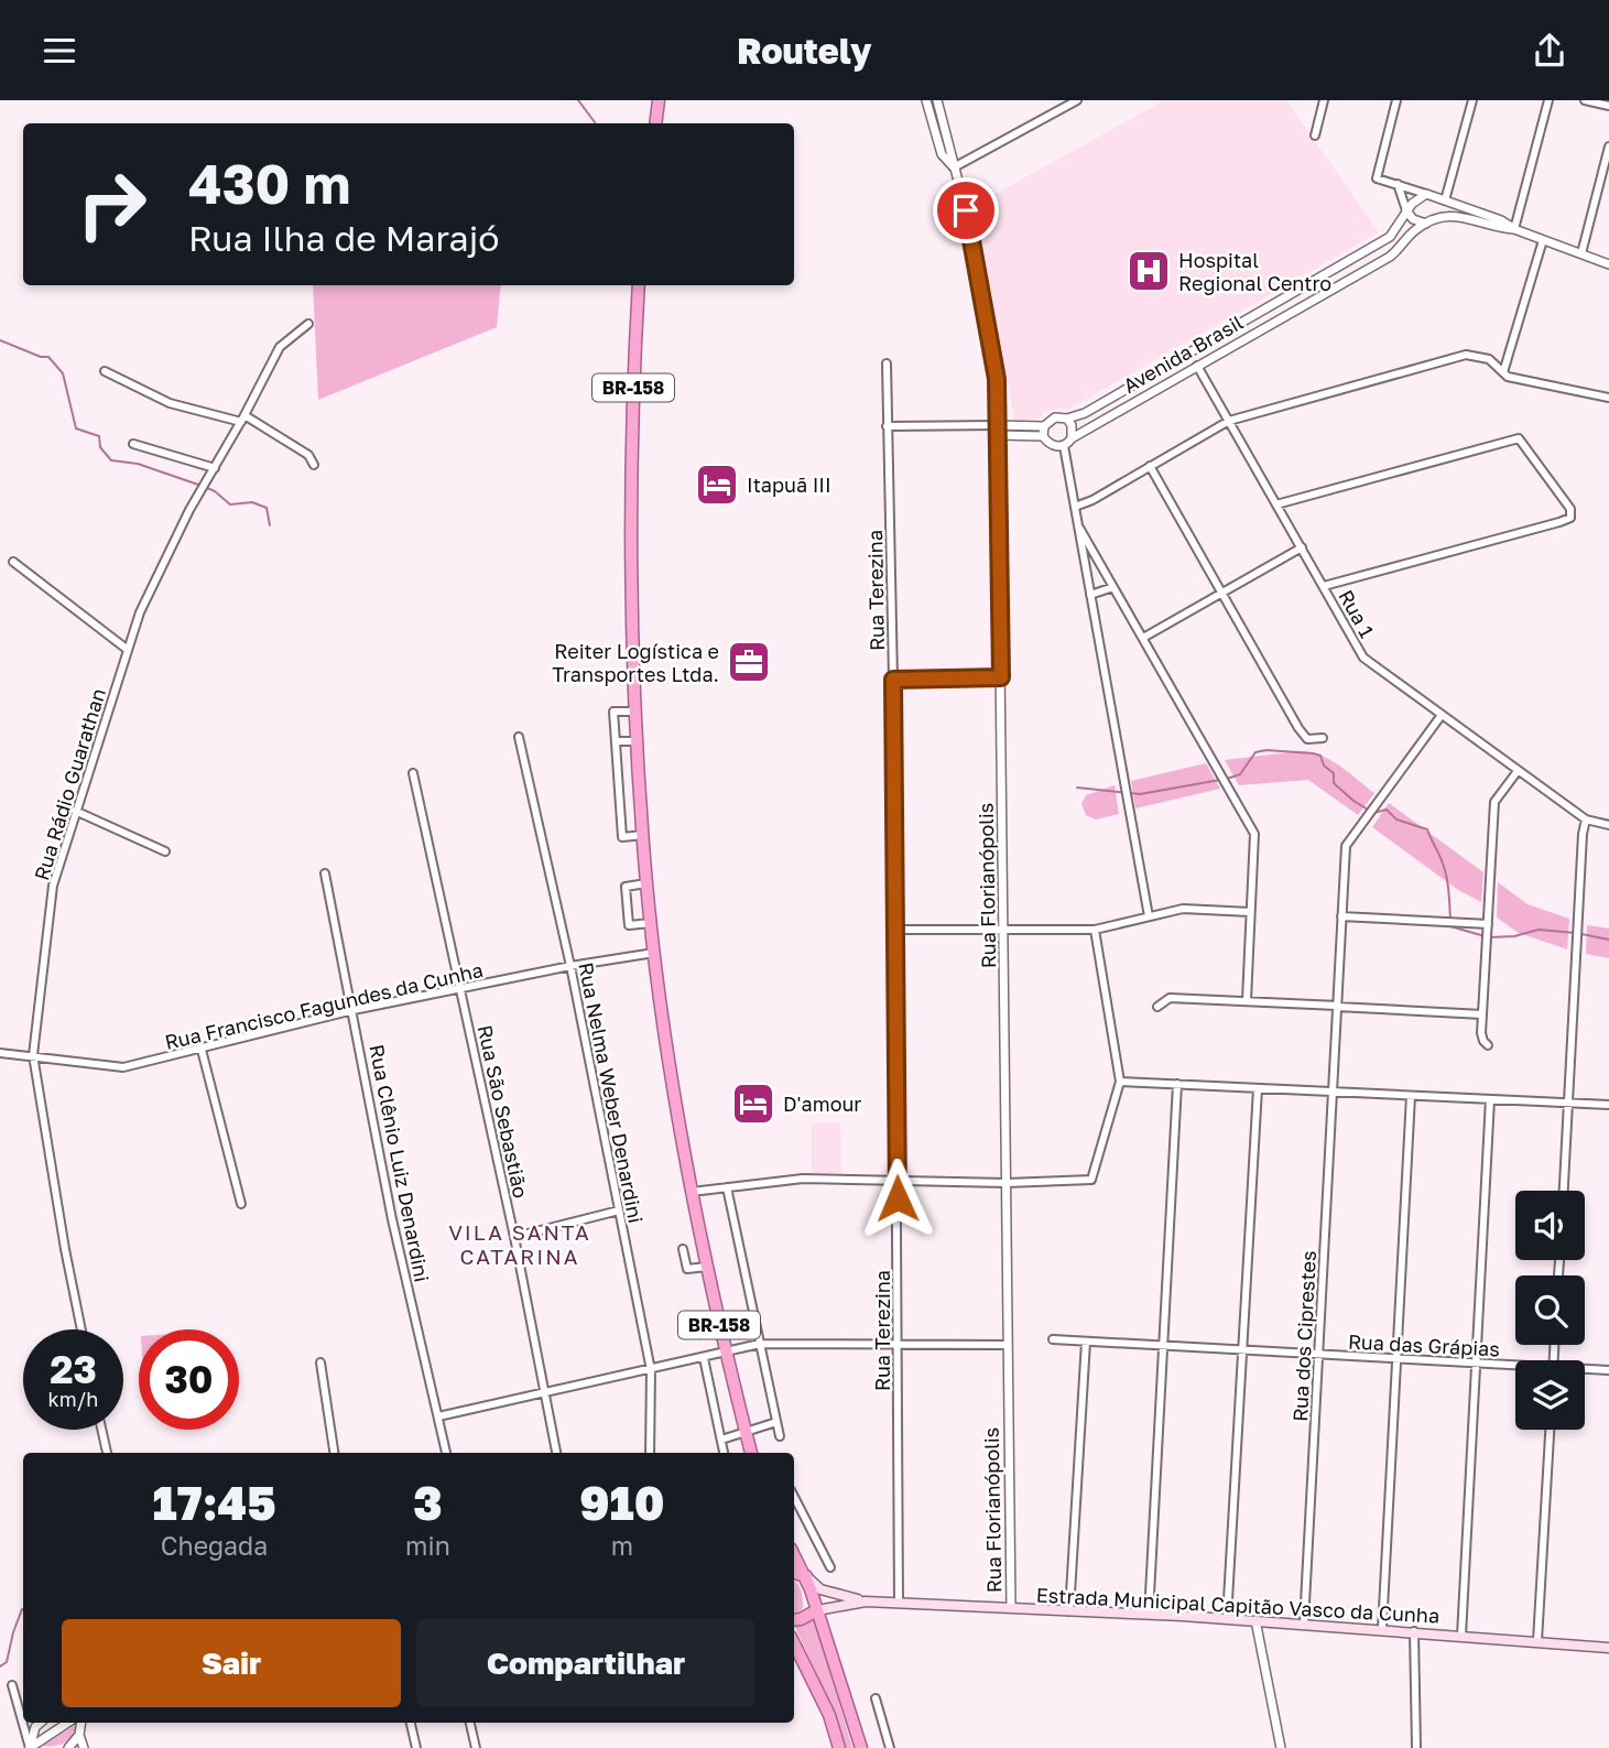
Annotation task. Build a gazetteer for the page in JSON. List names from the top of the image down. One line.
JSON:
{"streets":{"highway":["BR-158"],"main road":["Estrada Municipal Capitão Vasco da Cunha"],"street":["Avenida Brasil","Rua Terezina","Rua 1","Rua Rádio Guarathan","Rua Florianópolis","Rua Francisco Fagundes da Cunha","Rua Nelma Weber Denardini","Rua São Sebastião","Rua Clênio Luiz Denardini","Rua dos Ciprestes","Rua das Grápias"]},"crossings":[["Avenida Brasil","Rua 1"],["Avenida Brasil","Rua Florianópolis"],["BR-158","Rua Francisco Fagundes da Cunha"],["Rua Terezina","Estrada Municipal Capitão Vasco da Cunha"],["Rua 1","Rua dos Ciprestes"],["Rua Rádio Guarathan","Rua Francisco Fagundes da Cunha"],["Rua Florianópolis","Estrada Municipal Capitão Vasco da Cunha"],["Rua Francisco Fagundes da Cunha","Rua Nelma Weber Denardini"],["Rua Francisco Fagundes da Cunha","Rua São Sebastião"],["Rua Francisco Fagundes da Cunha","Rua Clênio Luiz Denardini"],["Rua dos Ciprestes","Rua das Grápias"],["Rua dos Ciprestes","Estrada Municipal Capitão Vasco da Cunha"]],"districts":["VILA SANTA CATARINA"],"places":{"hospital":["Hospital Regional Centro"],"hotel":["Itapuã III","D'amour"],"office":["Reiter Logística e Transportes Ltda."]},"page":{"header":"Routely","turn":["430 m","Rua Ilha de Marajó"],"speed":"23 km/h","limit":"30","eta":["17:45","Chegada","3","min","910","m"],"buttons":["Sair","Compartilhar"]}}
